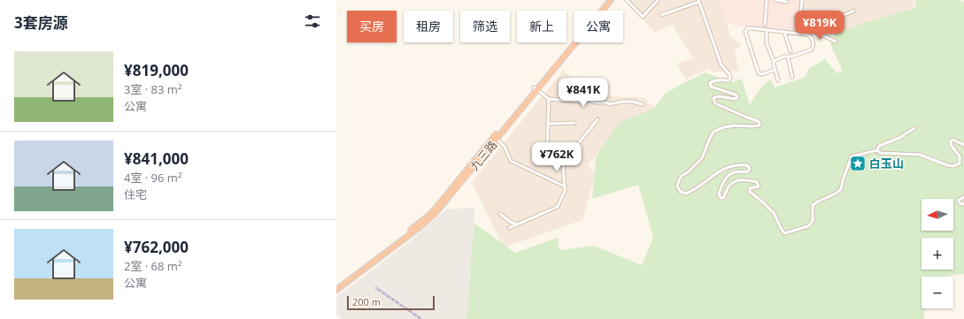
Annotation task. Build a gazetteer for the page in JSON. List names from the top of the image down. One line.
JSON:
{"streets":{"highway":["九三路"]},"places":{"place":["白玉山"]},"scale_bar":"200 m","north":"left","page":{"heading":"3套房源","price":["¥819K","¥841K","¥762K"],"chip":["买房","租房","筛选","新上","公寓"],"list":[{"name":"¥819,000","note":"3室 · 83 m² · 公寓"},{"name":"¥841,000","note":"4室 · 96 m² · 住宅"},{"name":"¥762,000","note":"2室 · 68 m² · 公寓"}],"map_buttons":["+","−"],"scale":"200 m"}}
